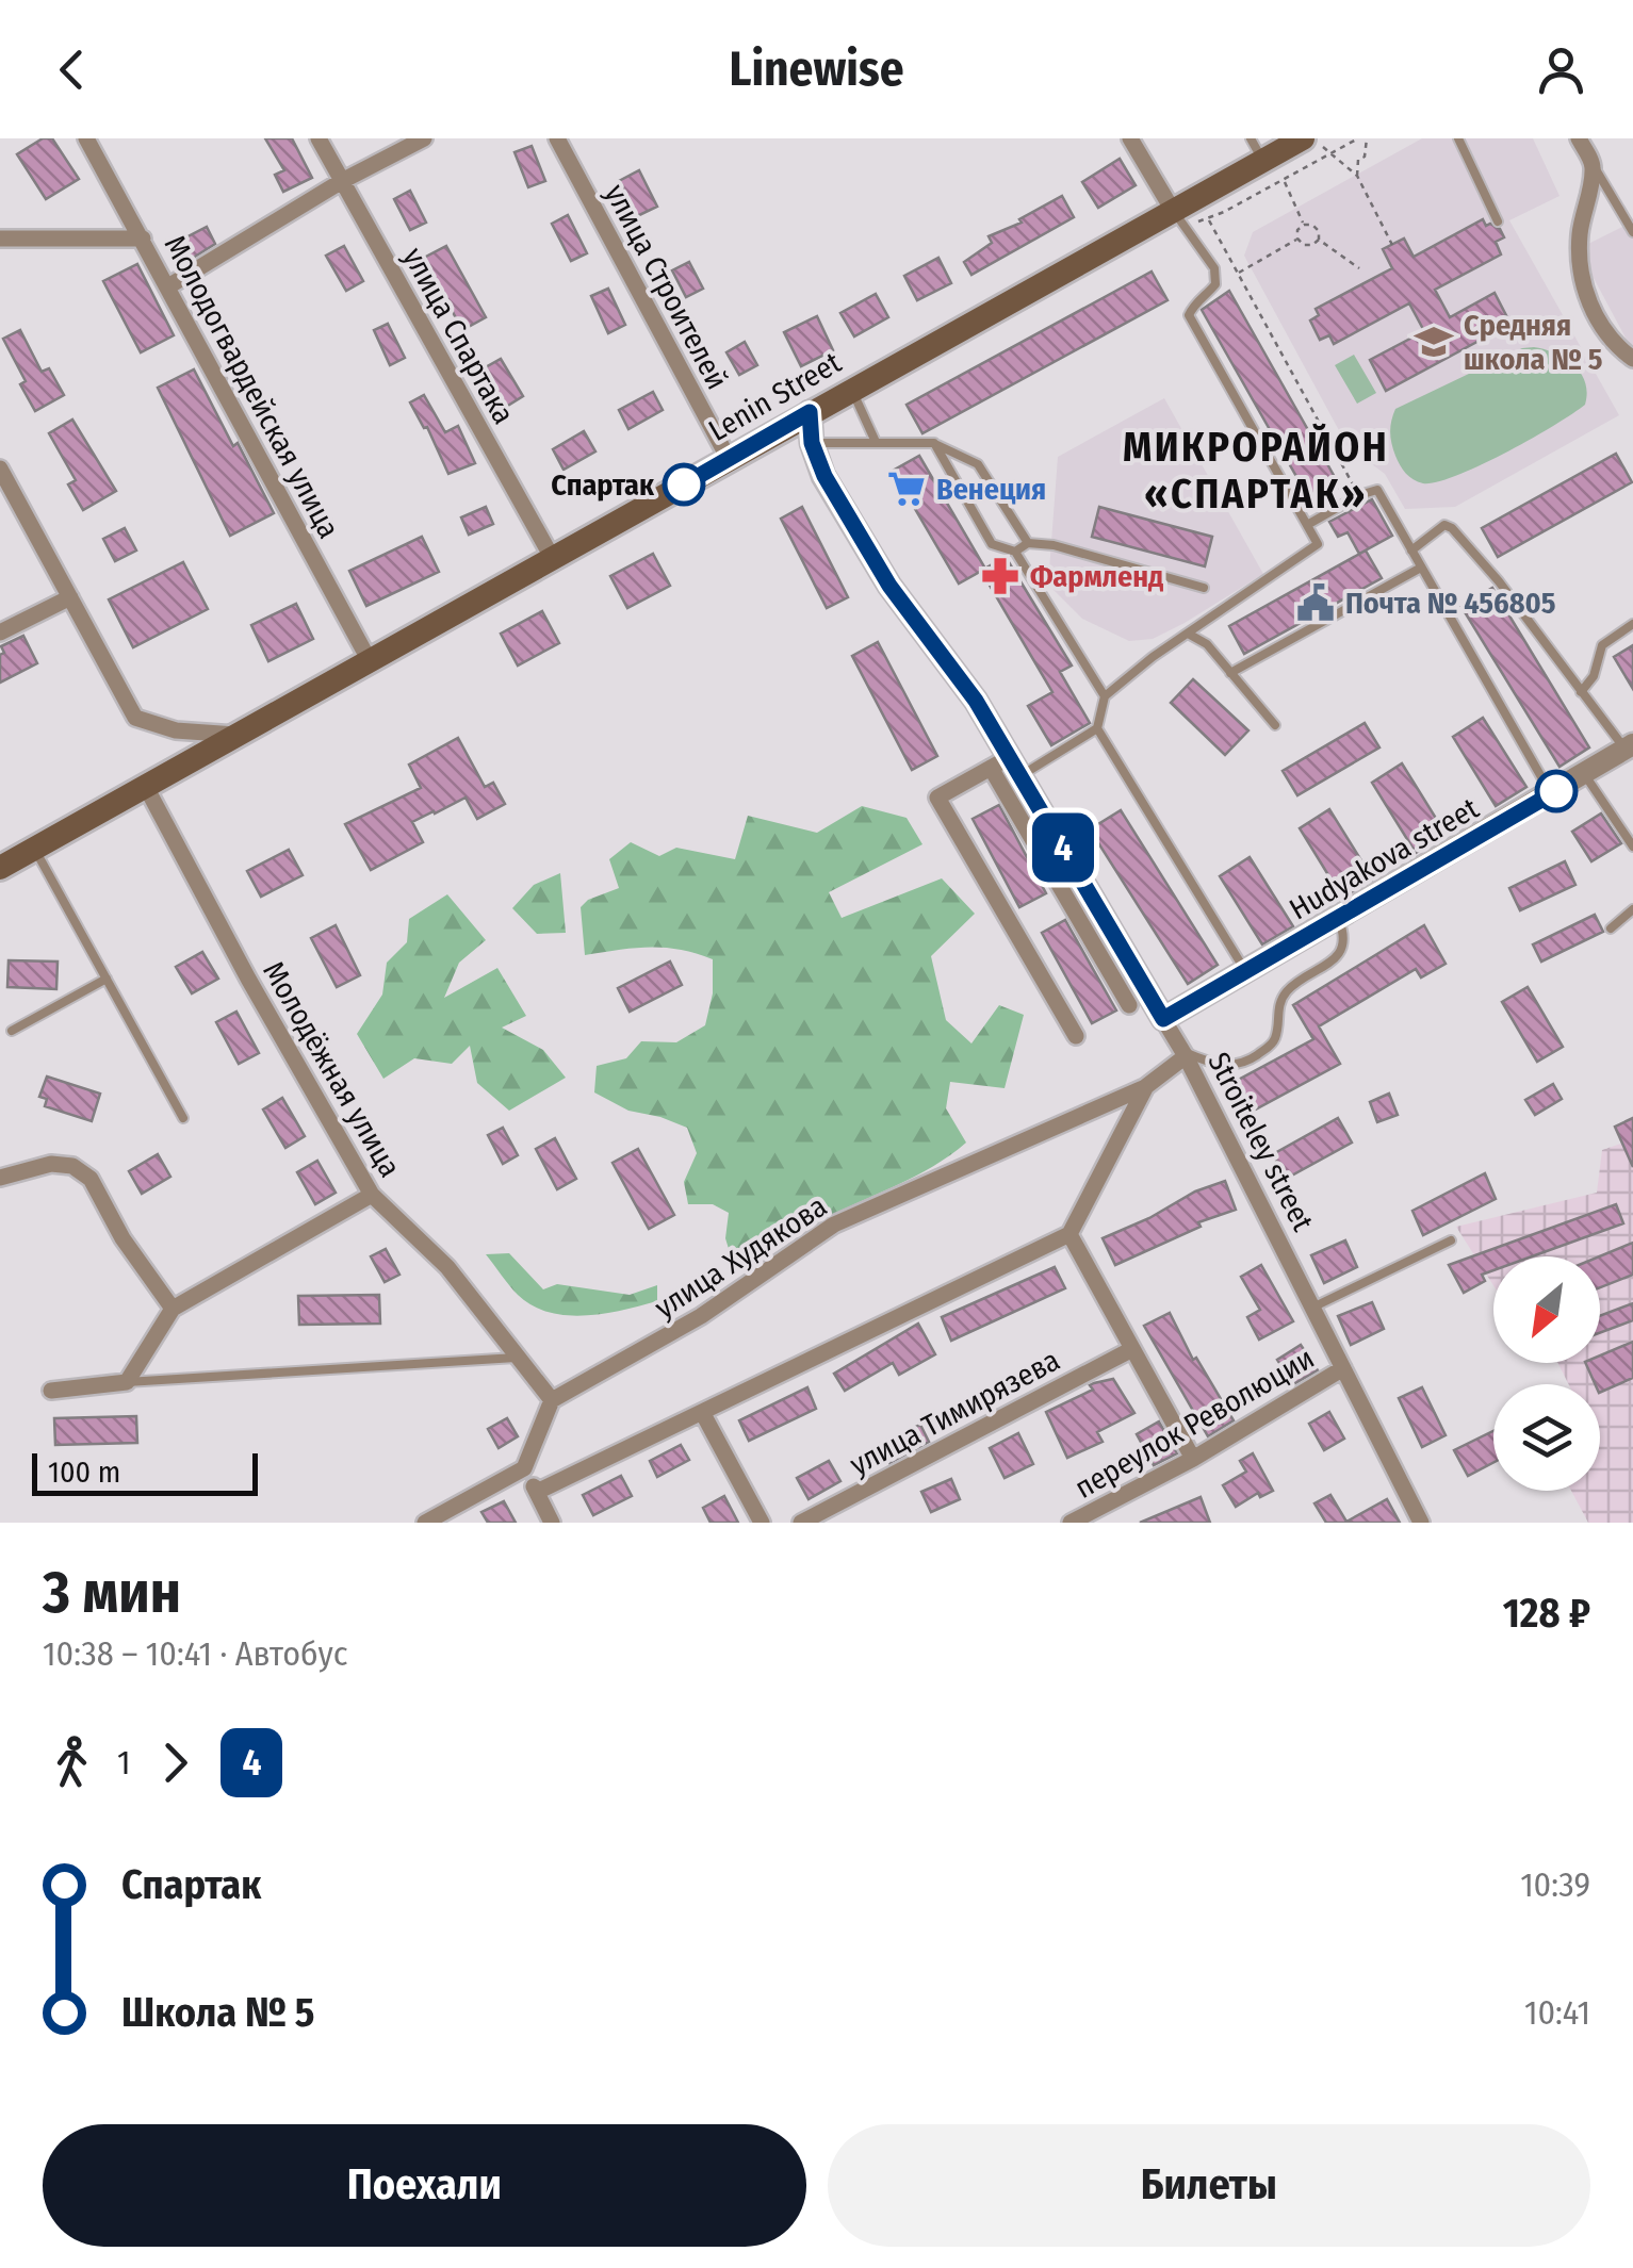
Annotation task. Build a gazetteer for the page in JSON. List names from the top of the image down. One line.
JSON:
{"streets":{"main road":["Lenin Street"],"street":["улица Строителей","улица Спартака","Молодогвардейская улица","Hudyakova street","Молодёжная улица","Stroiteley street","улица Худякова","улица Тимирязева","переулок Революции"]},"crossings":[["улица Строителей","Lenin Street"],["улица Спартака","Lenin Street"],["Молодогвардейская улица","Lenin Street"],["Lenin Street","Молодёжная улица"],["Lenin Street","Stroiteley street"],["Hudyakova street","Stroiteley street"],["Молодёжная улица","улица Худякова"],["Stroiteley street","улица Худякова"],["Stroiteley street","переулок Революции"]],"districts":["МИКРОРАЙОН «СПАРТАК»"],"places":{"school or university":["Средняя школа № 5"],"other":["Спартак"],"supermarket":["Венеция"],"pharmacy":["Фармленд"],"public building":["Почта № 456805"]},"lines":["bus line 4"],"scale_bar":"100 m","north":"bottom left","page":{"header":"Linewise","on_map":"4","scale":"100 m","heading":["3 мин","10:38 – 10:41 · Автобус","128 ₽"],"legs":["1","4"],"list":[{"name":"Спартак","value":"10:39"},{"name":"Школа № 5","value":"10:41"}],"buttons":["Поехали","Билеты"]}}
